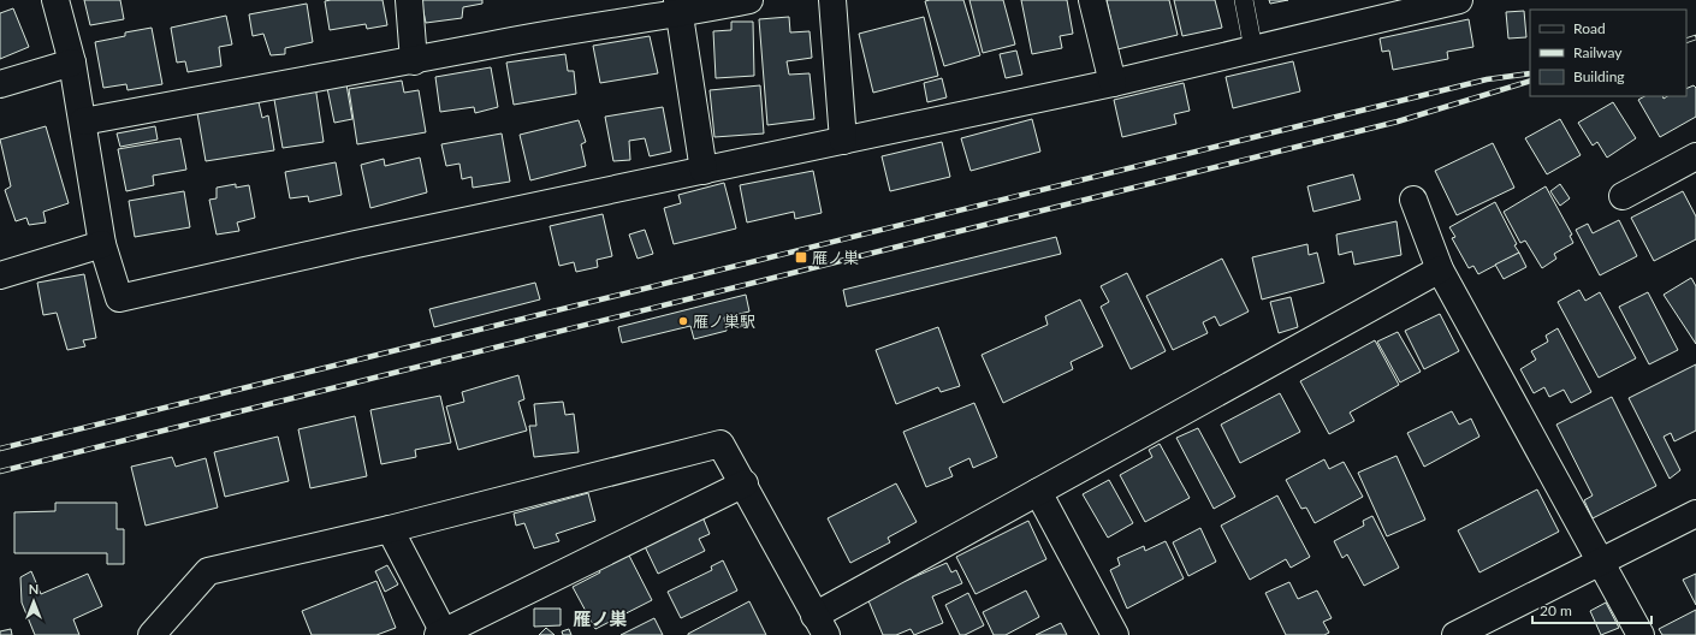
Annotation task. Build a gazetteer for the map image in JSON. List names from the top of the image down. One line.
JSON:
{"districts":["雁ノ巣"],"places":{"transit":["雁ノ巣"],"other":["雁ノ巣駅"]},"legend":["Road","Railway","Building"],"scale_bar":"20 m","north":"top"}
